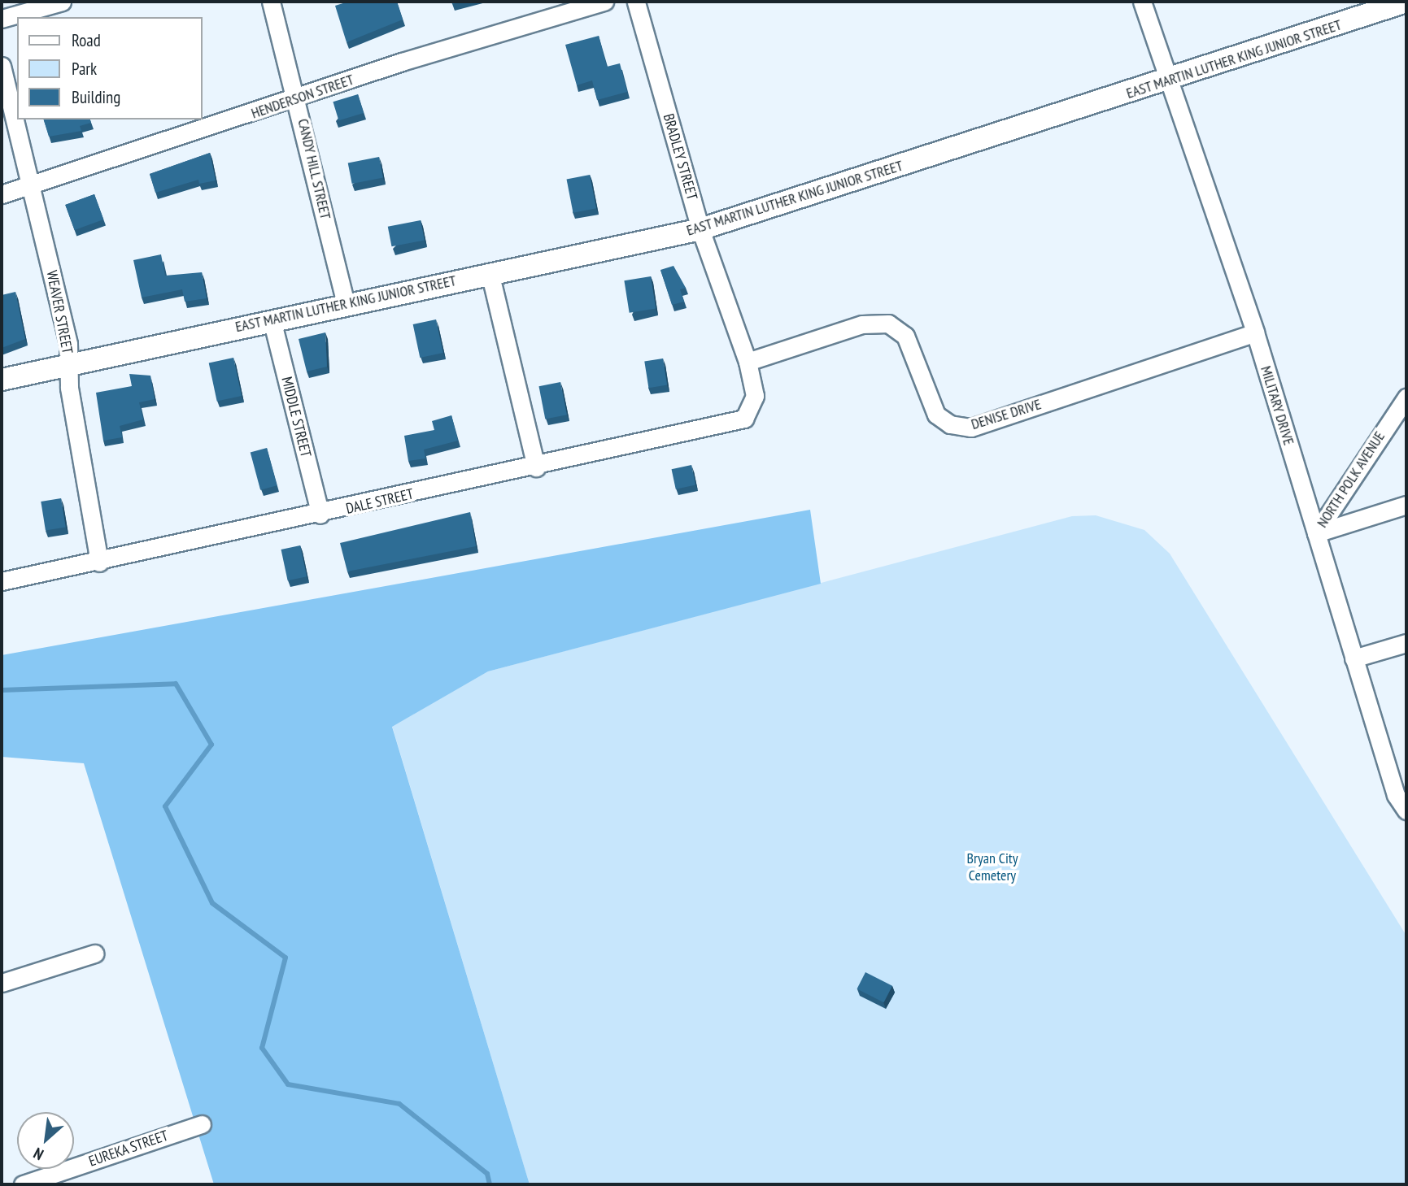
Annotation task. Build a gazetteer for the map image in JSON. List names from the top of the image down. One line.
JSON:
{"streets":{"street":["EAST MARTIN LUTHER KING JUNIOR STREET","HENDERSON STREET","BRADLEY STREET","CANDY HILL STREET","WEAVER STREET","MILITARY DRIVE","DENISE DRIVE","MIDDLE STREET","NORTH POLK AVENUE","DALE STREET","EUREKA STREET"]},"crossings":[["EAST MARTIN LUTHER KING JUNIOR STREET","BRADLEY STREET"],["EAST MARTIN LUTHER KING JUNIOR STREET","CANDY HILL STREET"],["EAST MARTIN LUTHER KING JUNIOR STREET","WEAVER STREET"],["EAST MARTIN LUTHER KING JUNIOR STREET","MILITARY DRIVE"],["EAST MARTIN LUTHER KING JUNIOR STREET","MIDDLE STREET"],["HENDERSON STREET","CANDY HILL STREET"],["HENDERSON STREET","WEAVER STREET"],["BRADLEY STREET","DENISE DRIVE"],["BRADLEY STREET","DALE STREET"],["WEAVER STREET","DALE STREET"],["MILITARY DRIVE","DENISE DRIVE"],["MILITARY DRIVE","NORTH POLK AVENUE"],["MIDDLE STREET","DALE STREET"]],"parks":["Bryan City Cemetery"],"legend":["Road","Park","Building"],"north":"bottom left"}
